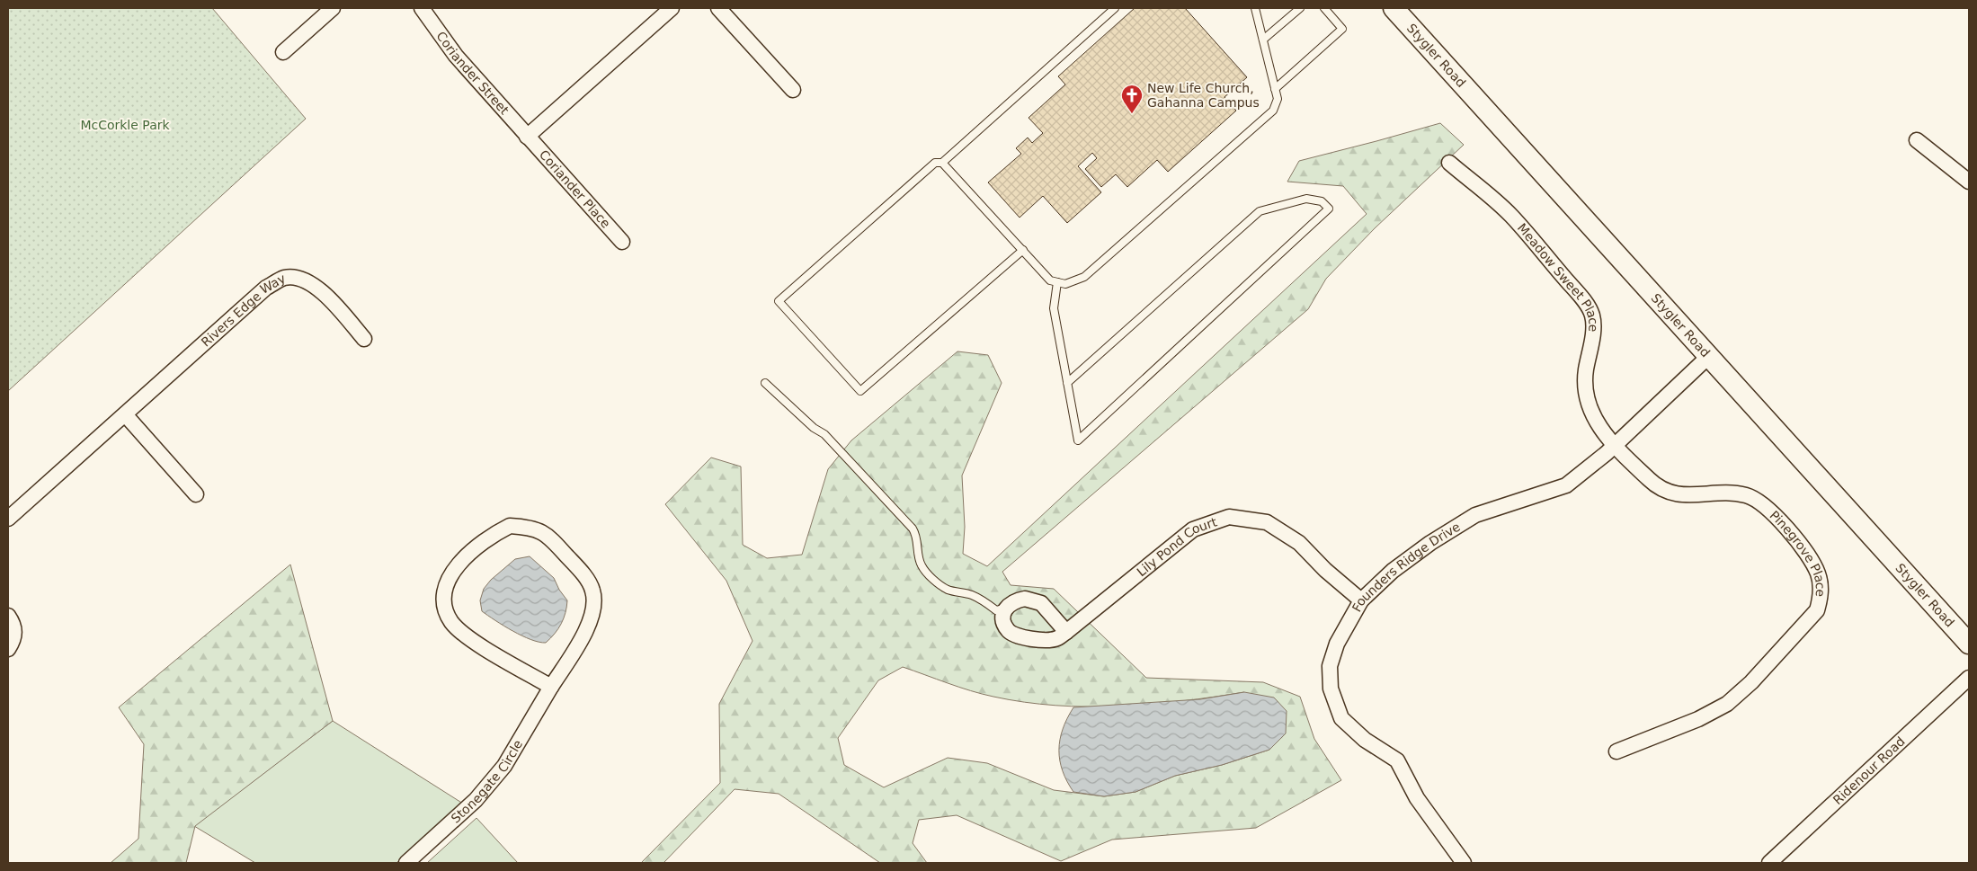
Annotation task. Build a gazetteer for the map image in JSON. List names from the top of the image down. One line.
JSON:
{"streets":{"main road":["Stygler Road"],"street":["Coriander Street","Coriander Place","Meadow Sweet Place","Rivers Edge Way","Lily Pond Court","Pinegrove Place","Founders Ridge Drive","Ridenour Road","Stonegate Circle"]},"crossings":[["Stygler Road","Founders Ridge Drive"],["Coriander Street","Coriander Place"],["Meadow Sweet Place","Pinegrove Place"],["Meadow Sweet Place","Founders Ridge Drive"],["Lily Pond Court","Founders Ridge Drive"],["Pinegrove Place","Founders Ridge Drive"]],"parks":["McCorkle Park"],"places":{"church":["New Life Church, Gahanna Campus"]}}
